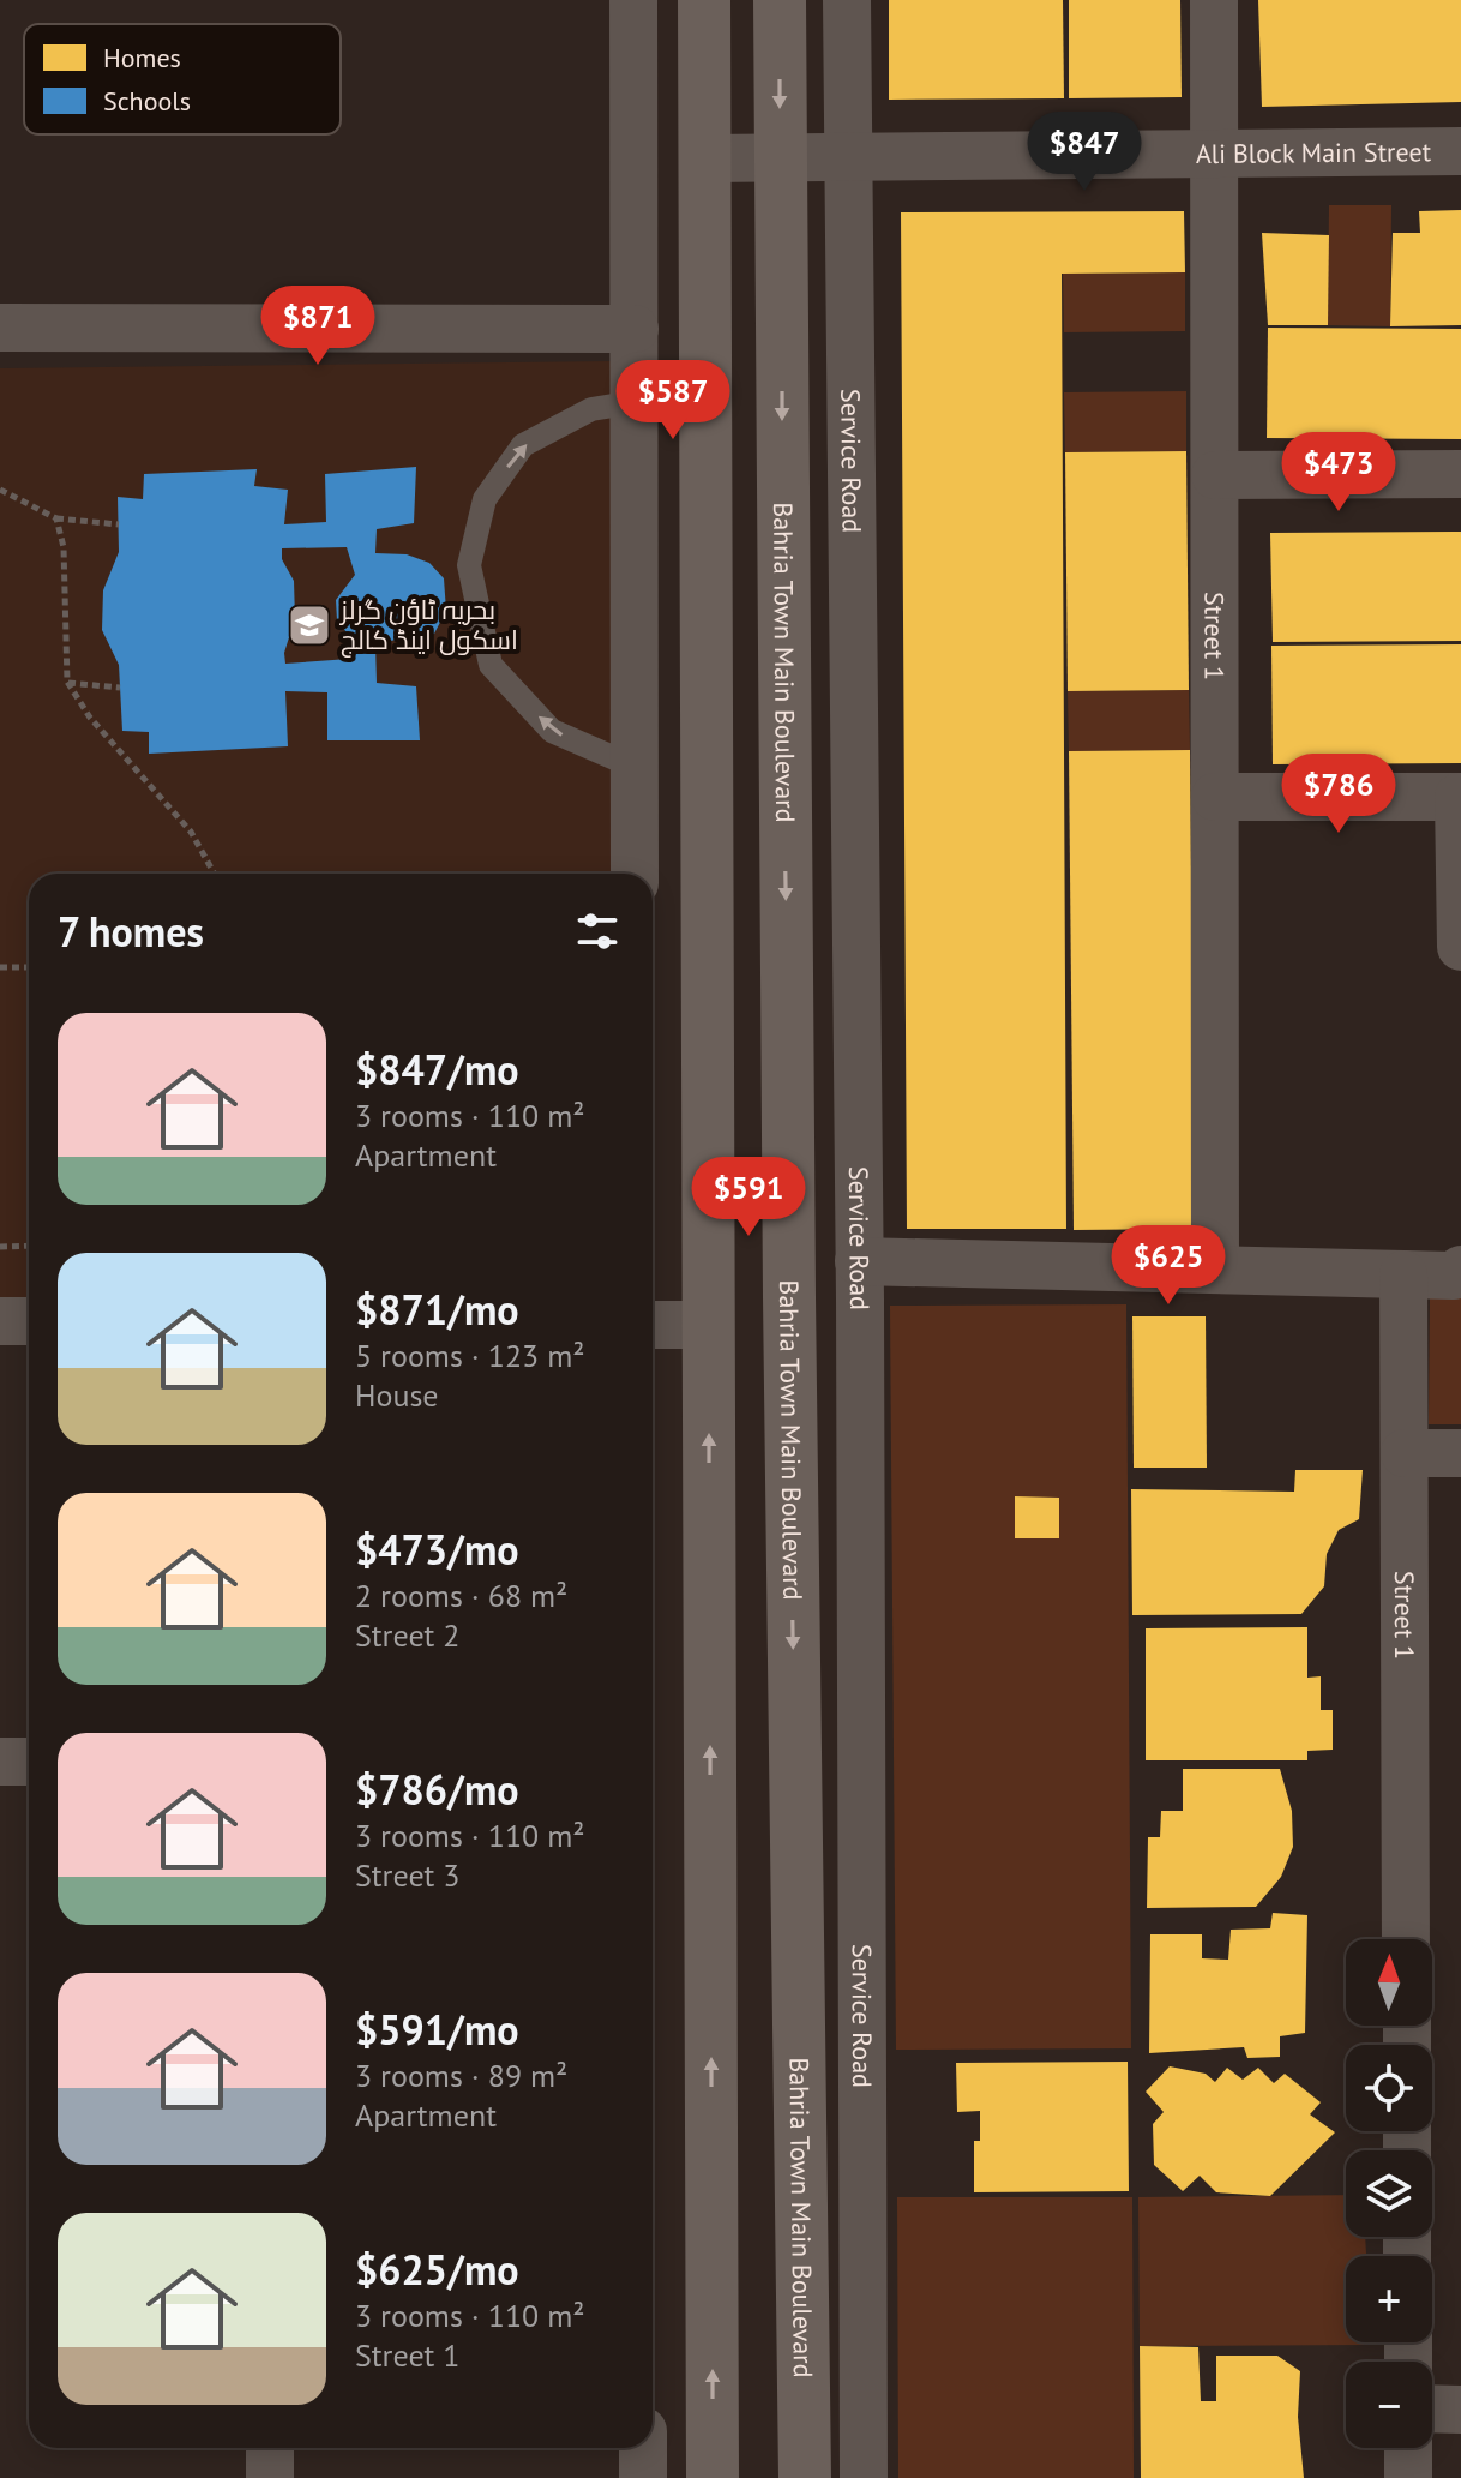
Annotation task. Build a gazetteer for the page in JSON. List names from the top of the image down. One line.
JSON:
{"streets":{"main road":["Bahria Town Main Boulevard"],"street":["Ali Block Main Street","Service Road","Street 1"]},"crossings":[["Ali Block Main Street","Service Road"],["Ali Block Main Street","Street 1"],["Ali Block Main Street","Bahria Town Main Boulevard"]],"places":{"school or university":["بحریہ ٹاؤن گرلز اسکول اینڈ کالج"]},"legend":["Homes","Schools"],"north":"top","page":{"price":["$847","$871","$587","$473","$786","$591","$625"],"heading":"7 homes","list":[{"name":"$847/mo","note":"3 rooms · 110 m² · Apartment"},{"name":"$871/mo","note":"5 rooms · 123 m² · House"},{"name":"$473/mo","note":"2 rooms · 68 m² · Street 2"},{"name":"$786/mo","note":"3 rooms · 110 m² · Street 3"},{"name":"$591/mo","note":"3 rooms · 89 m² · Apartment"},{"name":"$625/mo","note":"3 rooms · 110 m² · Street 1"}],"map_buttons":["+","−"]}}
